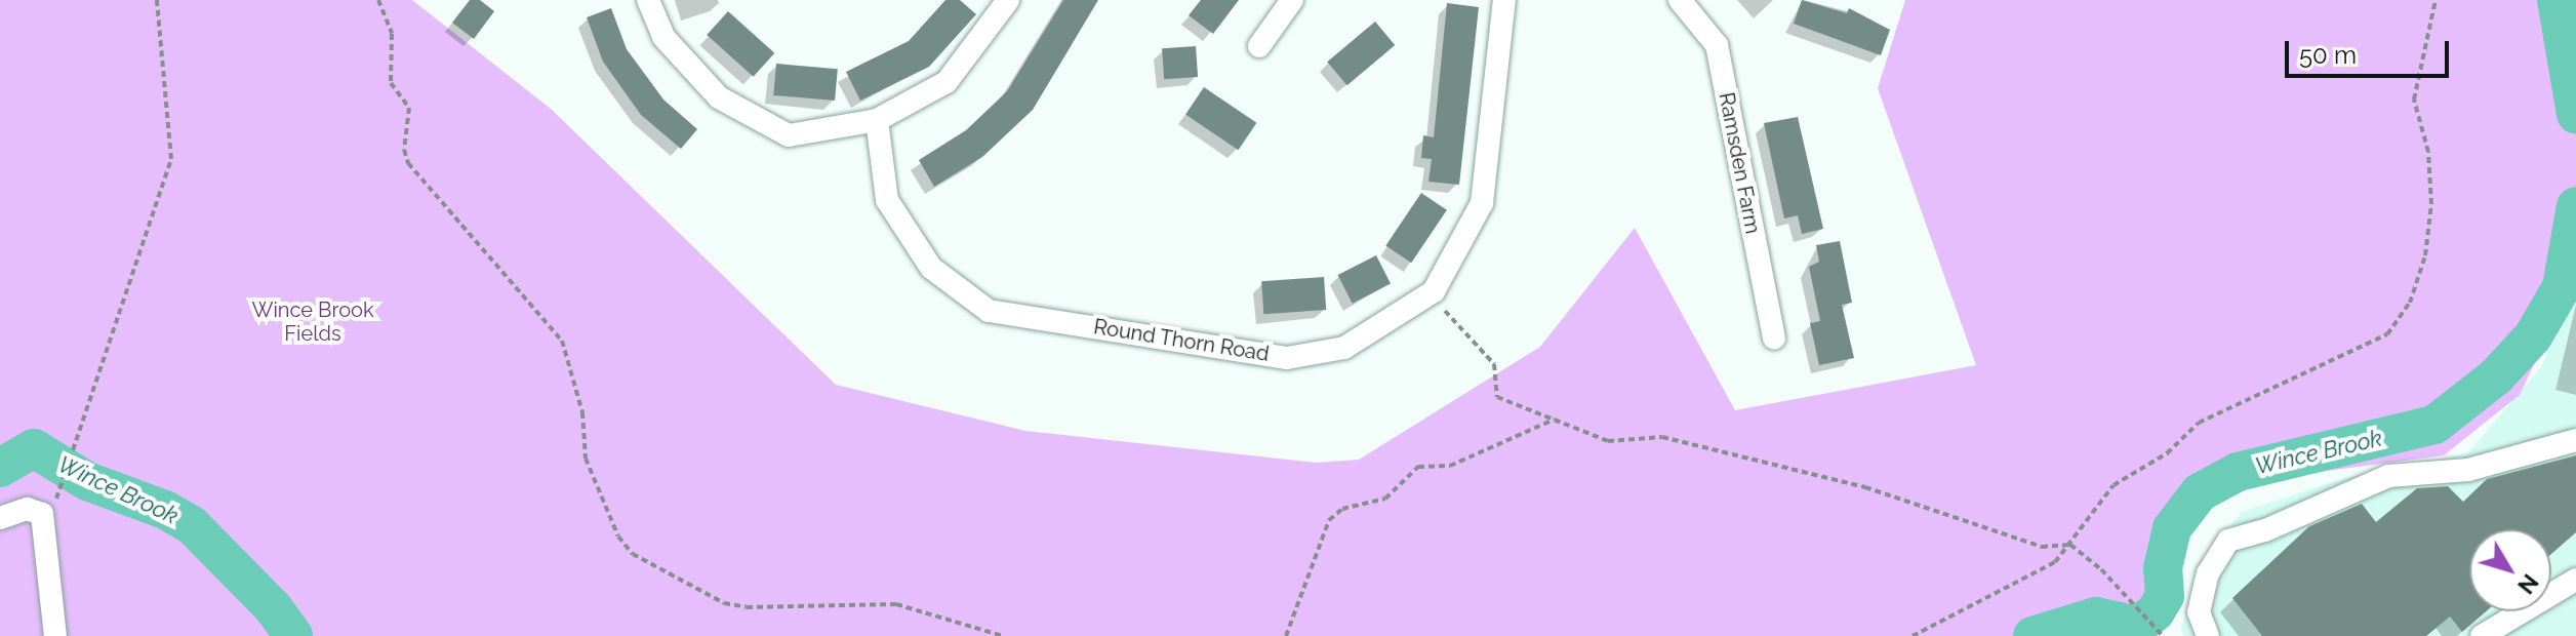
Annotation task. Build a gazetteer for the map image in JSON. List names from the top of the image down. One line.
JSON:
{"streets":{"street":["Ramsden Farm","Round Thorn Road"]},"water":["Wince Brook"],"parks":["Wince Brook Fields"],"scale_bar":"50 m","north":"bottom right"}
